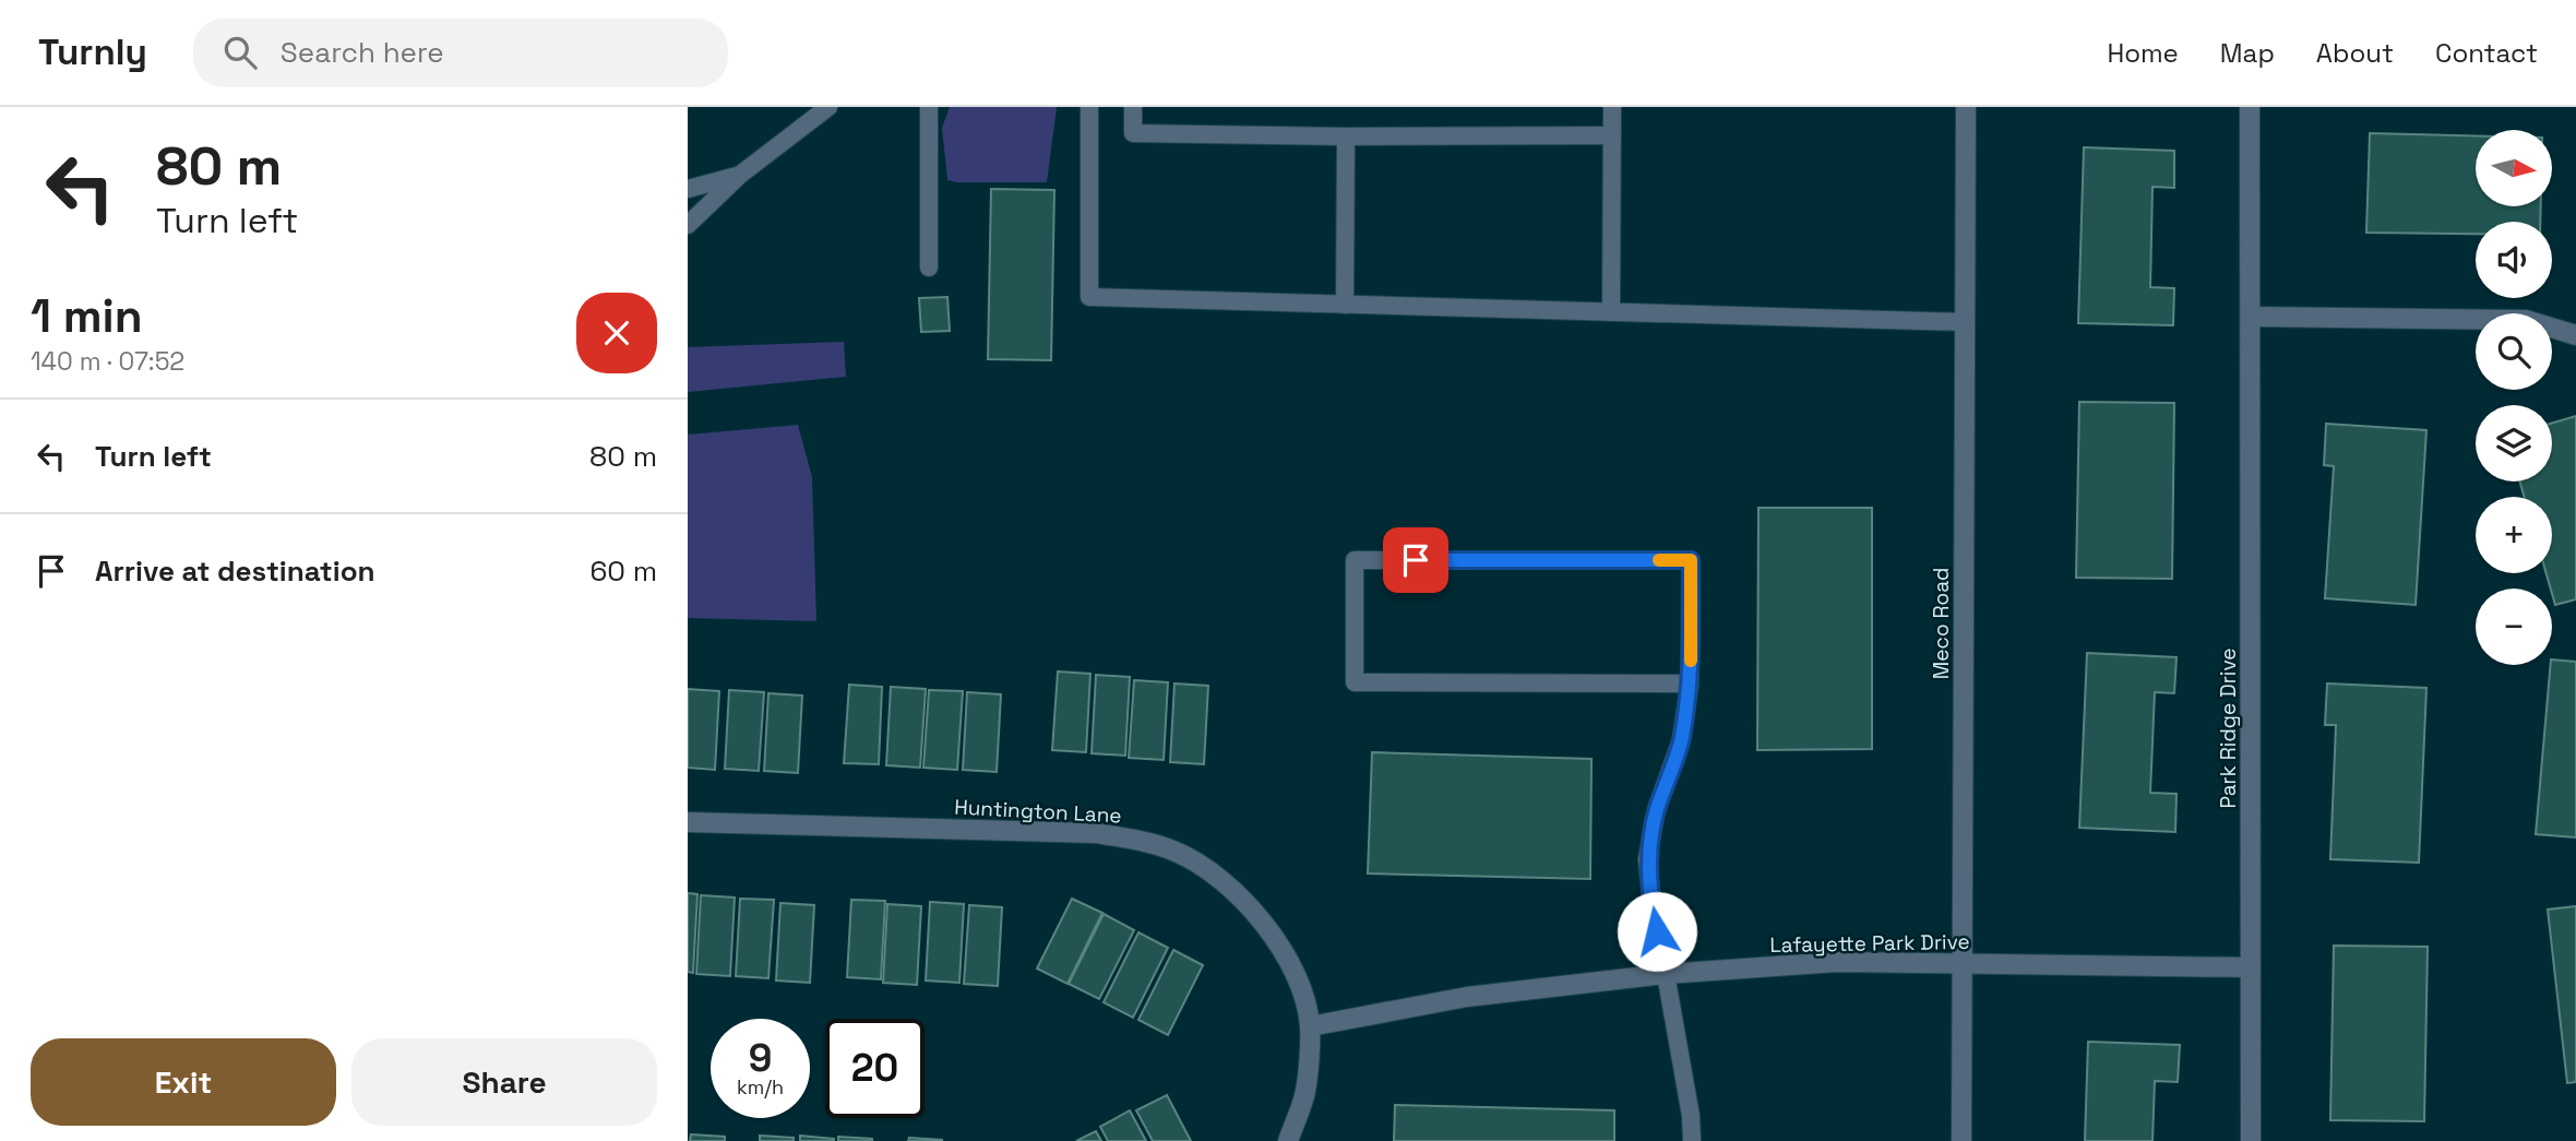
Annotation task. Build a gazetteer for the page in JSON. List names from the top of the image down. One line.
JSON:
{"streets":{"street":["Meco Road","Park Ridge Drive","Huntington Lane","Lafayette Park Drive"]},"crossings":[["Meco Road","Lafayette Park Drive"],["Park Ridge Drive","Lafayette Park Drive"],["Huntington Lane","Lafayette Park Drive"]],"north":"right","page":{"header":"Turnly","search":"Search here","nav":["Home","Map","About","Contact"],"turn":["80 m","Turn left"],"map_buttons":["+","−"],"heading":["1 min","140 m · 07:52"],"list":[{"name":"Turn left","value":"80 m"},{"name":"Arrive at destination","value":"60 m"}],"speed":"9 km/h","limit":"20","buttons":["Exit","Share"]}}
